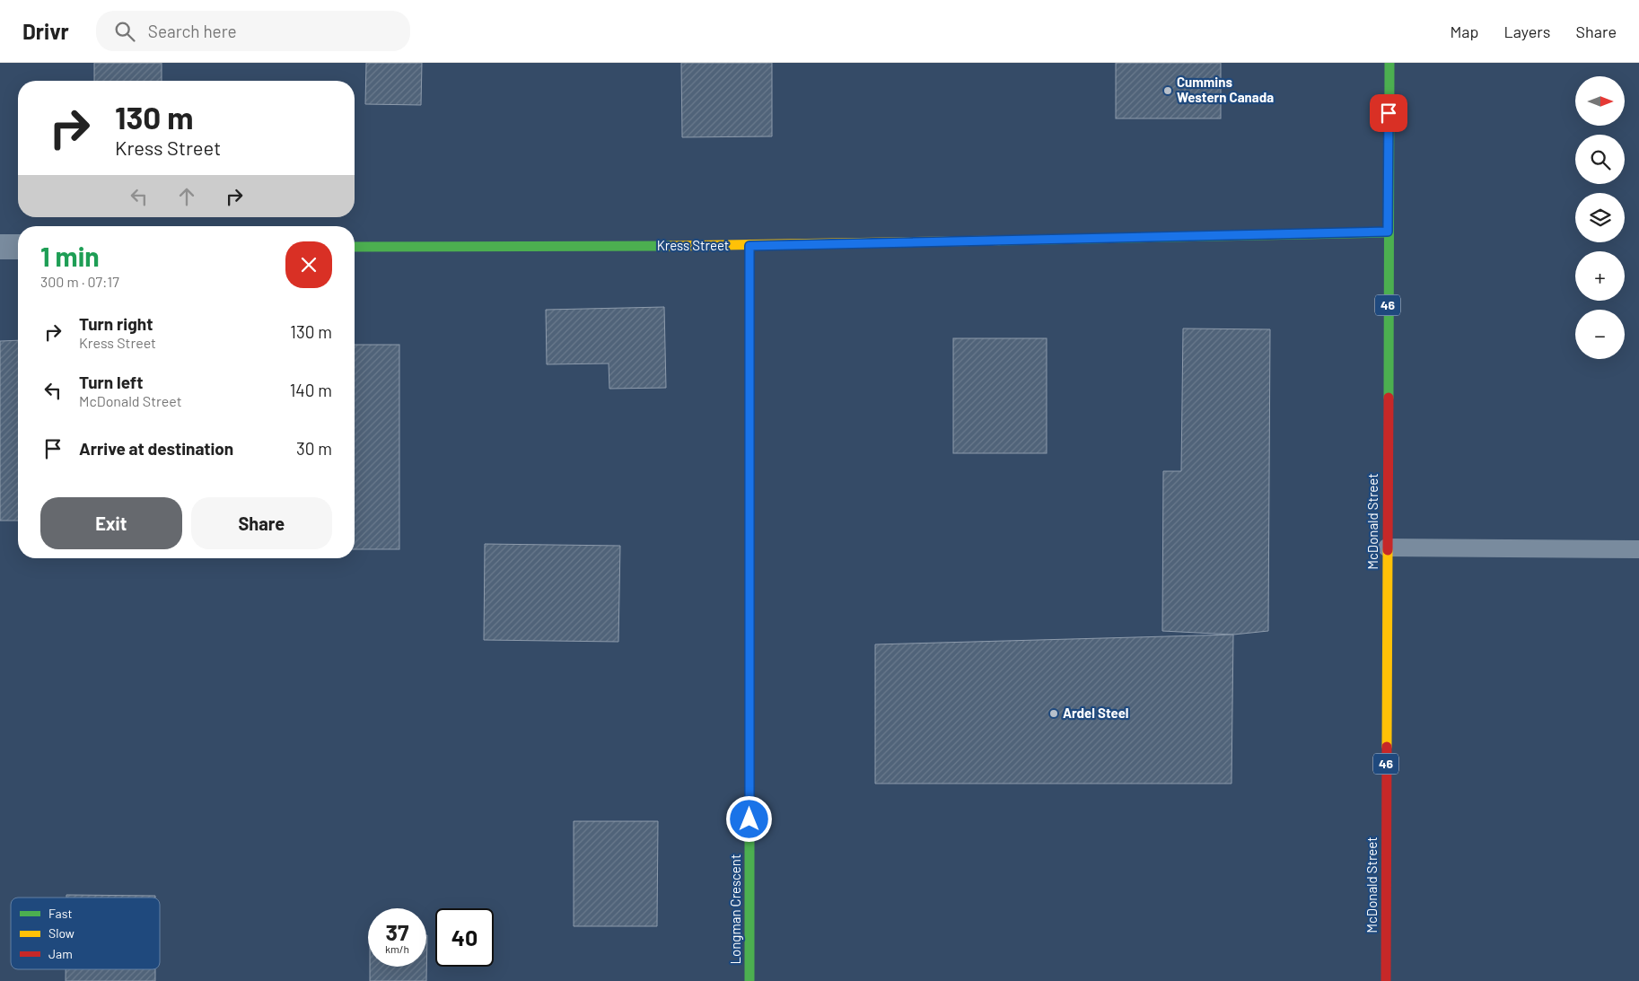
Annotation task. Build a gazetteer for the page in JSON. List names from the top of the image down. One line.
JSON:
{"streets":{"street":["Kress Street","46","McDonald Street","Longman Crescent"]},"crossings":[["Kress Street","McDonald Street"],["Kress Street","Longman Crescent"]],"places":["Cummins Western Canada","Ardel Steel"],"legend":["Fast","Slow","Jam"],"north":"right","page":{"header":"Drivr","search":"Search here","nav":["Map","Layers","Share"],"map_buttons":["+","−"],"turn":["130 m","Kress Street"],"heading":["1 min","300 m · 07:17"],"list":[{"name":"Turn right","note":"Kress Street","value":"130 m"},{"name":"Turn left","note":"McDonald Street","value":"140 m"},{"name":"Arrive at destination","value":"30 m"}],"buttons":["Exit","Share"],"speed":"37 km/h","limit":"40"}}
